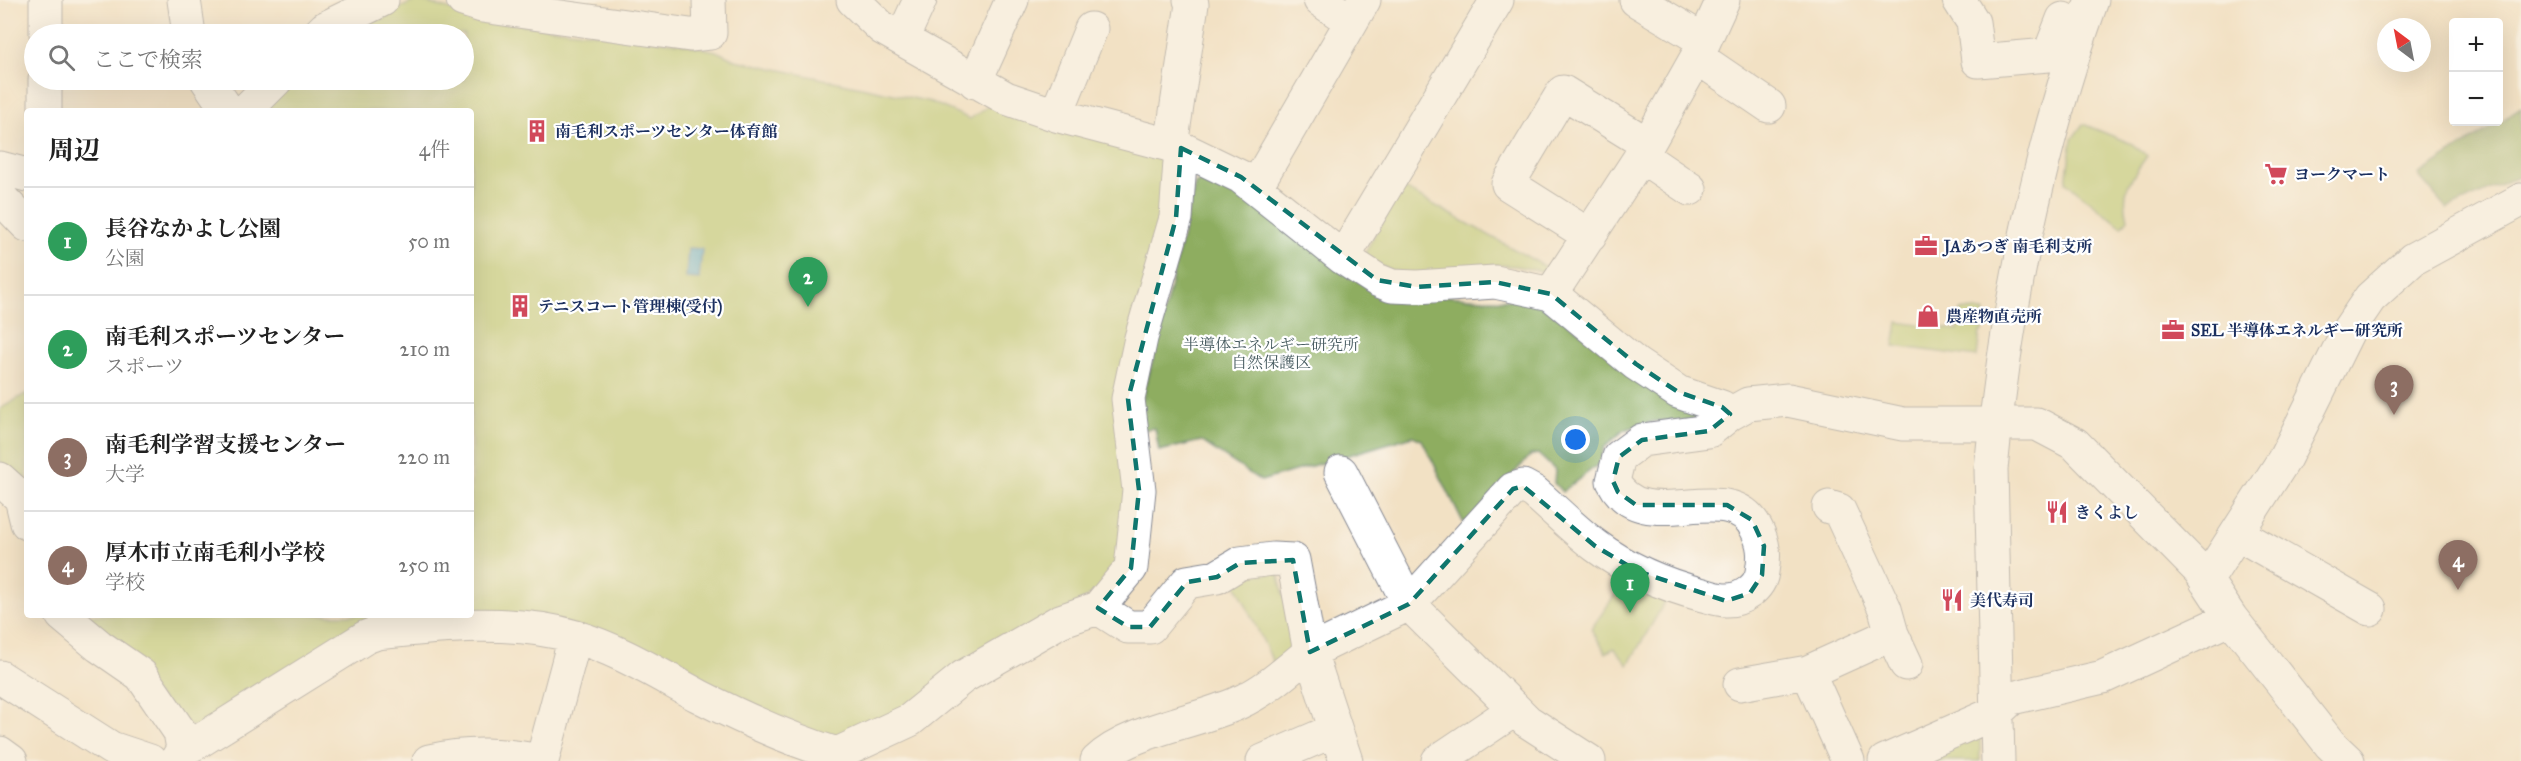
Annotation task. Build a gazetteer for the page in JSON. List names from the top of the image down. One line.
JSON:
{"parks":["半導体エネルギー研究所 自然保護区"],"places":{"building":["南毛利スポーツセンター体育館","テニスコート管理棟(受付)"],"supermarket":["ヨークマート"],"office":["JAあつぎ 南毛利支所","SEL 半導体エネルギー研究所"],"shop":["農産物直売所"],"restaurant":["きくよし","美代寿司"]},"north":"top left","page":{"map_buttons":["+","−"],"search":"ここで検索","heading":["周辺","4件"],"list":[{"mark":"1","name":"長谷なかよし公園","note":"公園","value":"50 m"},{"mark":"2","name":"南毛利スポーツセンター","note":"スポーツ","value":"210 m"},{"mark":"3","name":"南毛利学習支援センター","note":"大学","value":"220 m"},{"mark":"4","name":"厚木市立南毛利小学校","note":"学校","value":"250 m"}],"pins":["2","3","4","1"]}}
